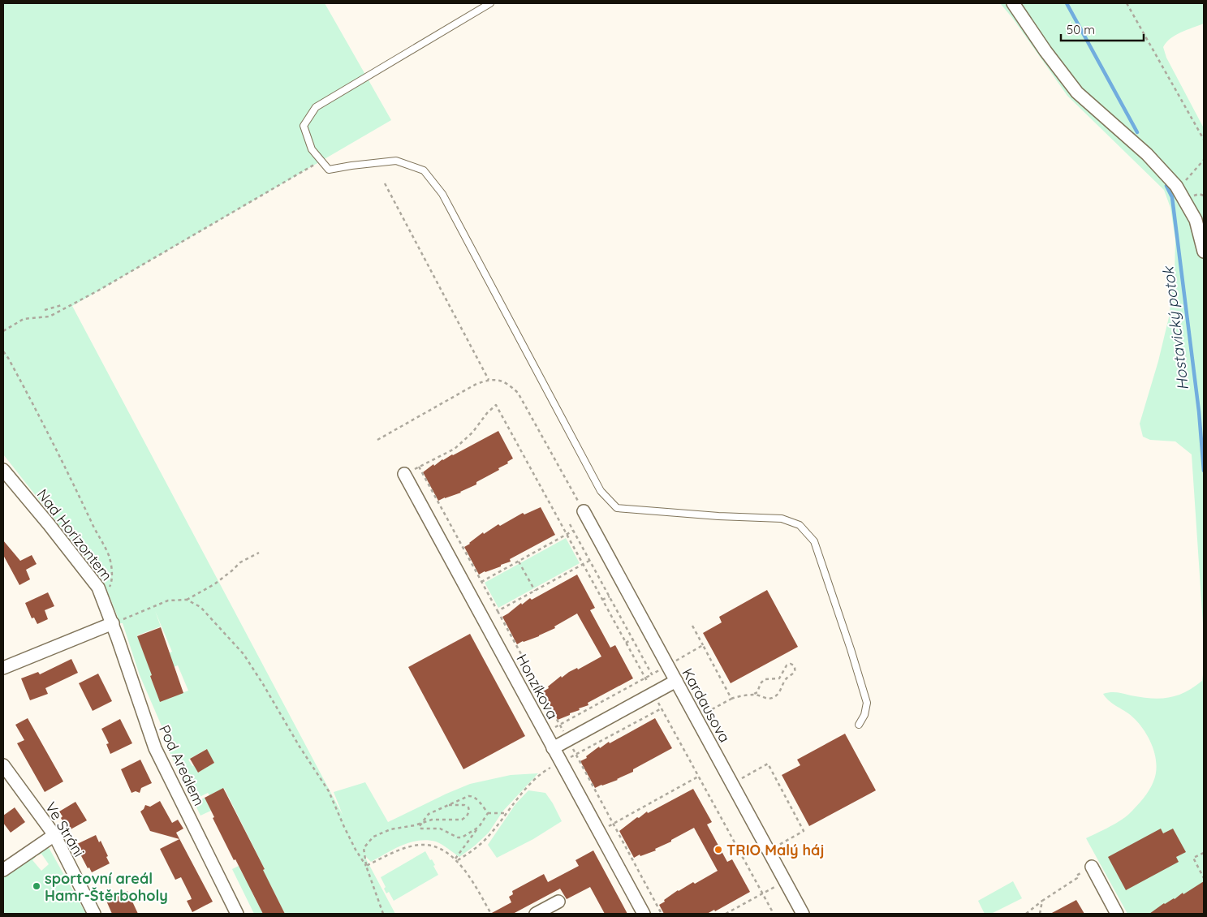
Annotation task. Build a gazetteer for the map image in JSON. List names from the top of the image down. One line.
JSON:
{"streets":{"street":["Nad Horizontem","Honzíkova","Kardausova","Pod Areálem","Ve Stráni"]},"crossings":[["Nad Horizontem","Pod Areálem"]],"water":["Hostavický potok"],"places":["TRIO Malý háj","sportovní areál Hamr-Štěrboholy"],"scale_bar":"50 m"}
